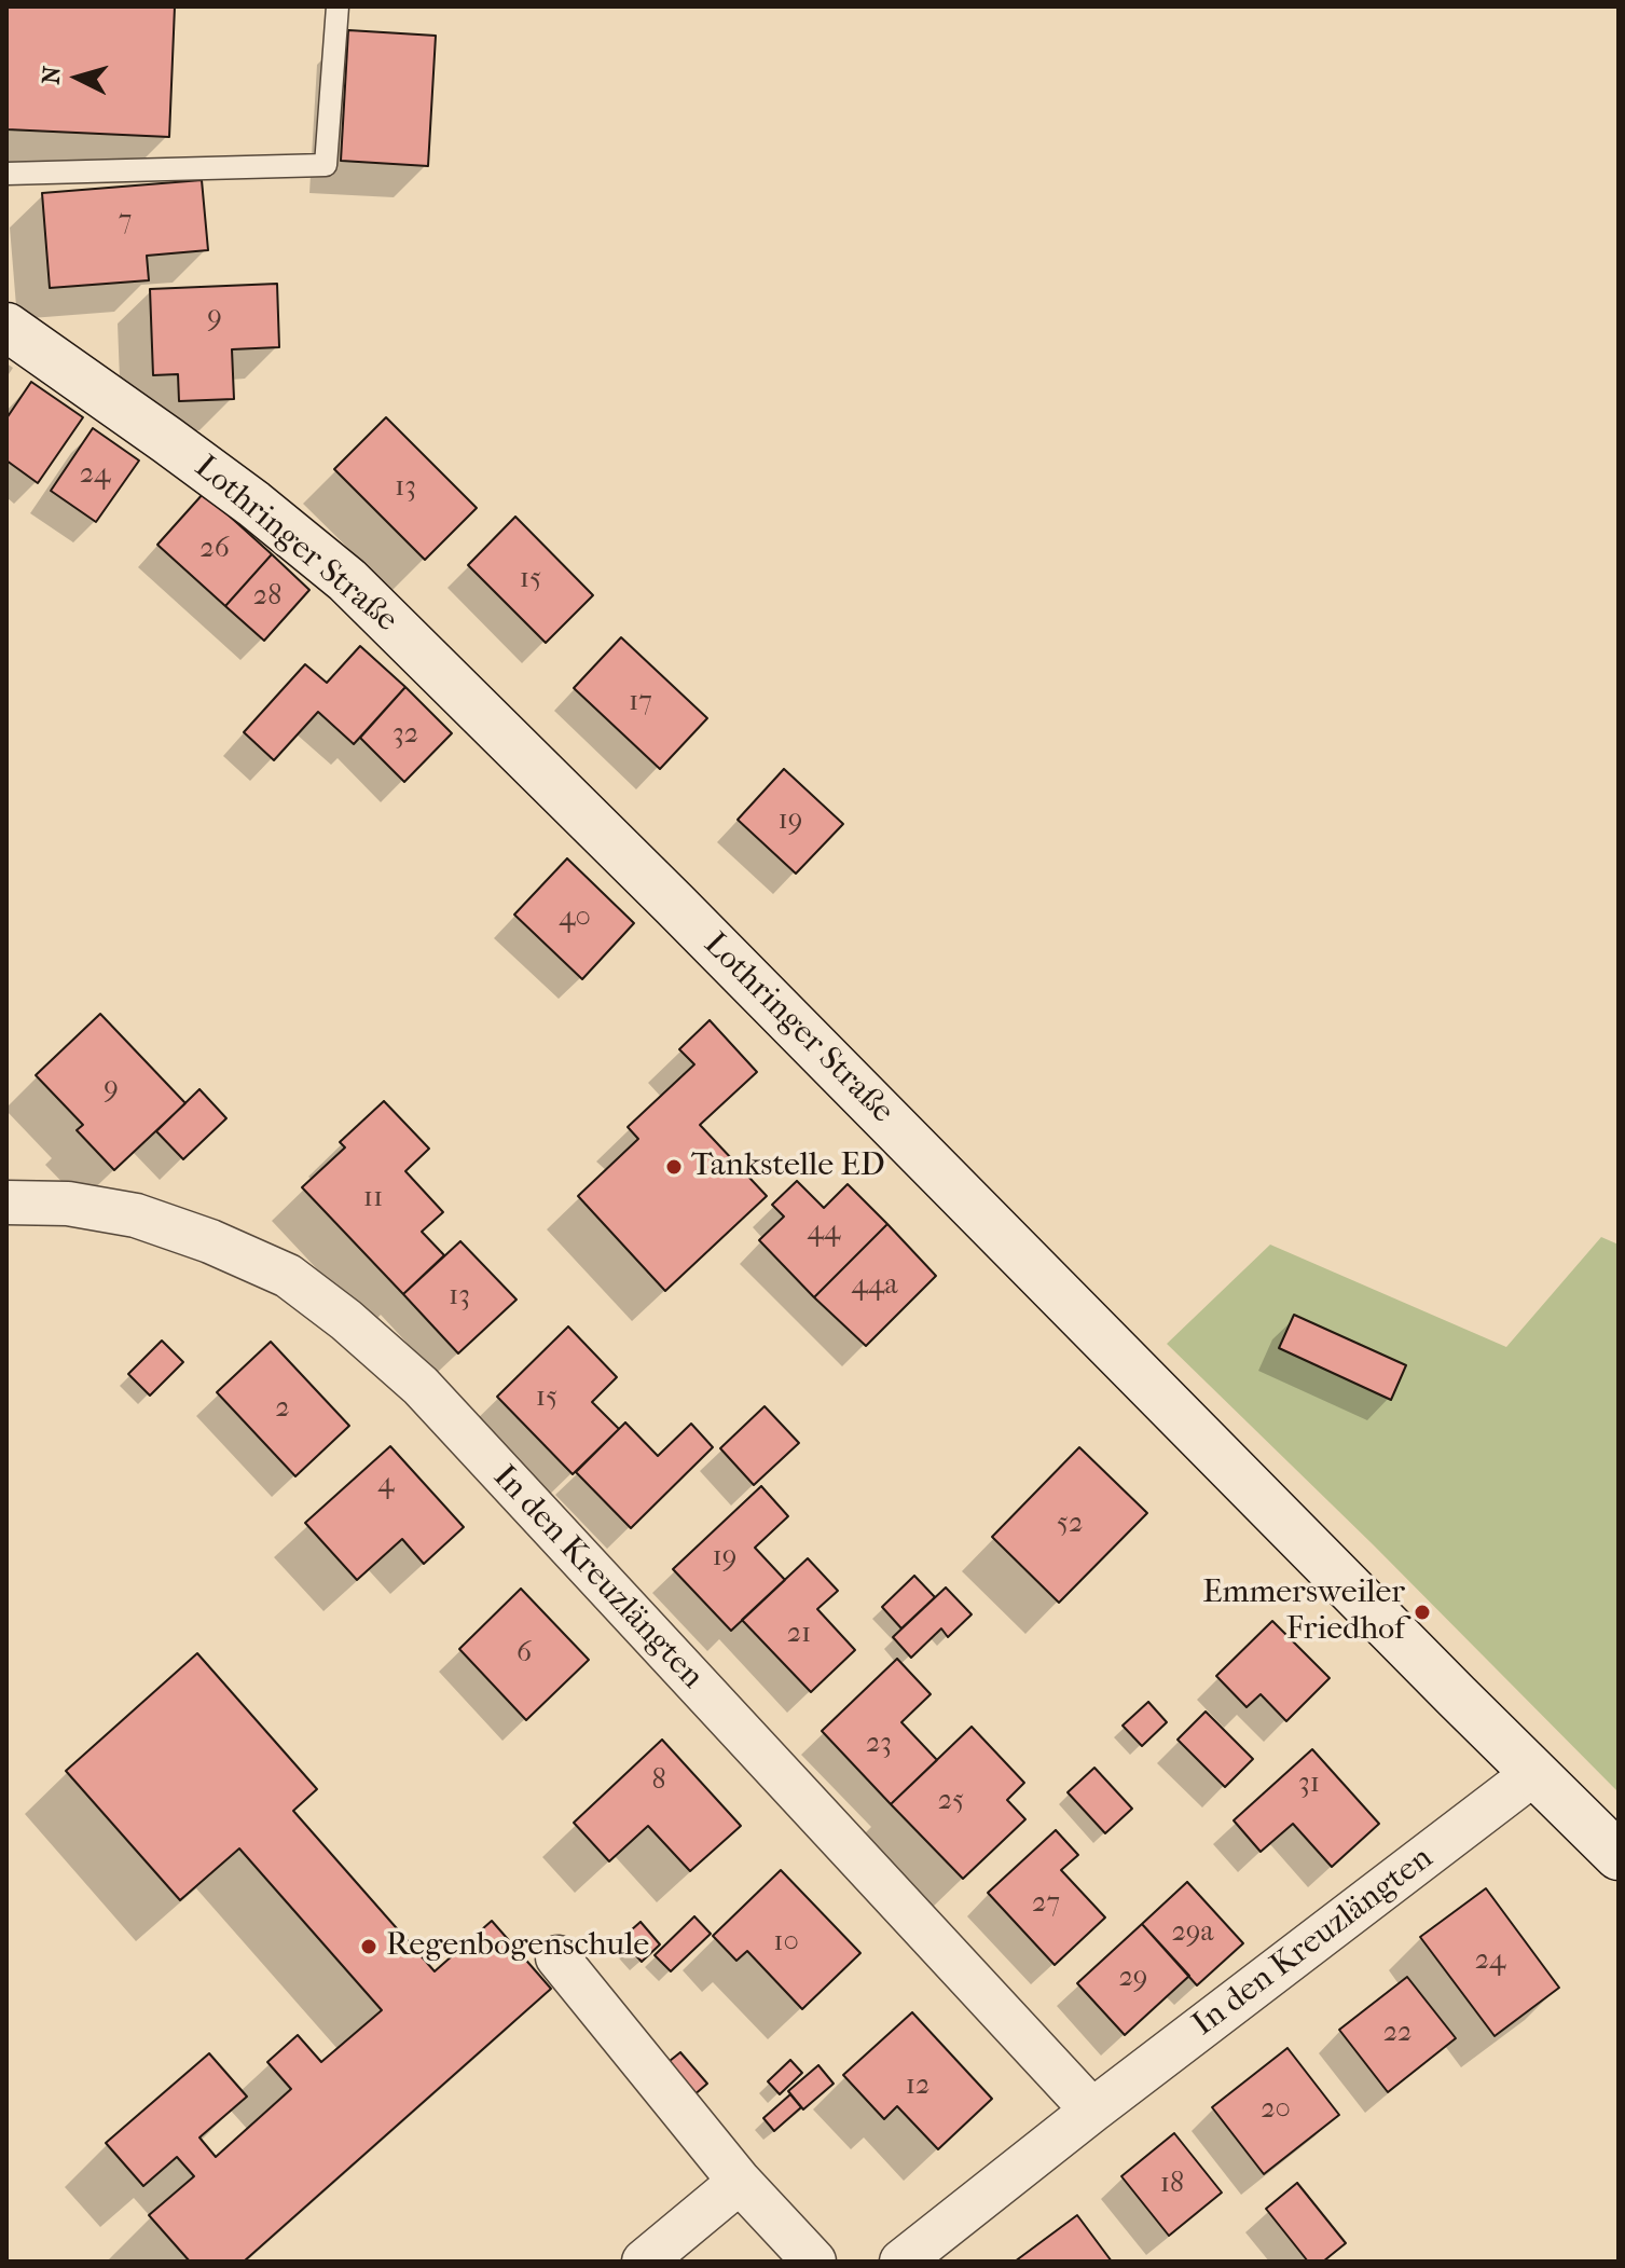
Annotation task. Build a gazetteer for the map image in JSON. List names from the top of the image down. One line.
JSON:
{"streets":{"main road":["Lothringer Straße"],"street":["In den Kreuzlängten"]},"crossings":[["Lothringer Straße","In den Kreuzlängten"]],"places":["Tankstelle ED","Emmersweiler Friedhof","Regenbogenschule"],"house_numbers":["7","9","24","13","26","15","28","17","32","19","40","9","11","44","44a","13","15","2","4","52","19","21","6","23","8","31","25","27","29a","10","24","29","22","12","20","18"],"north":"left"}
